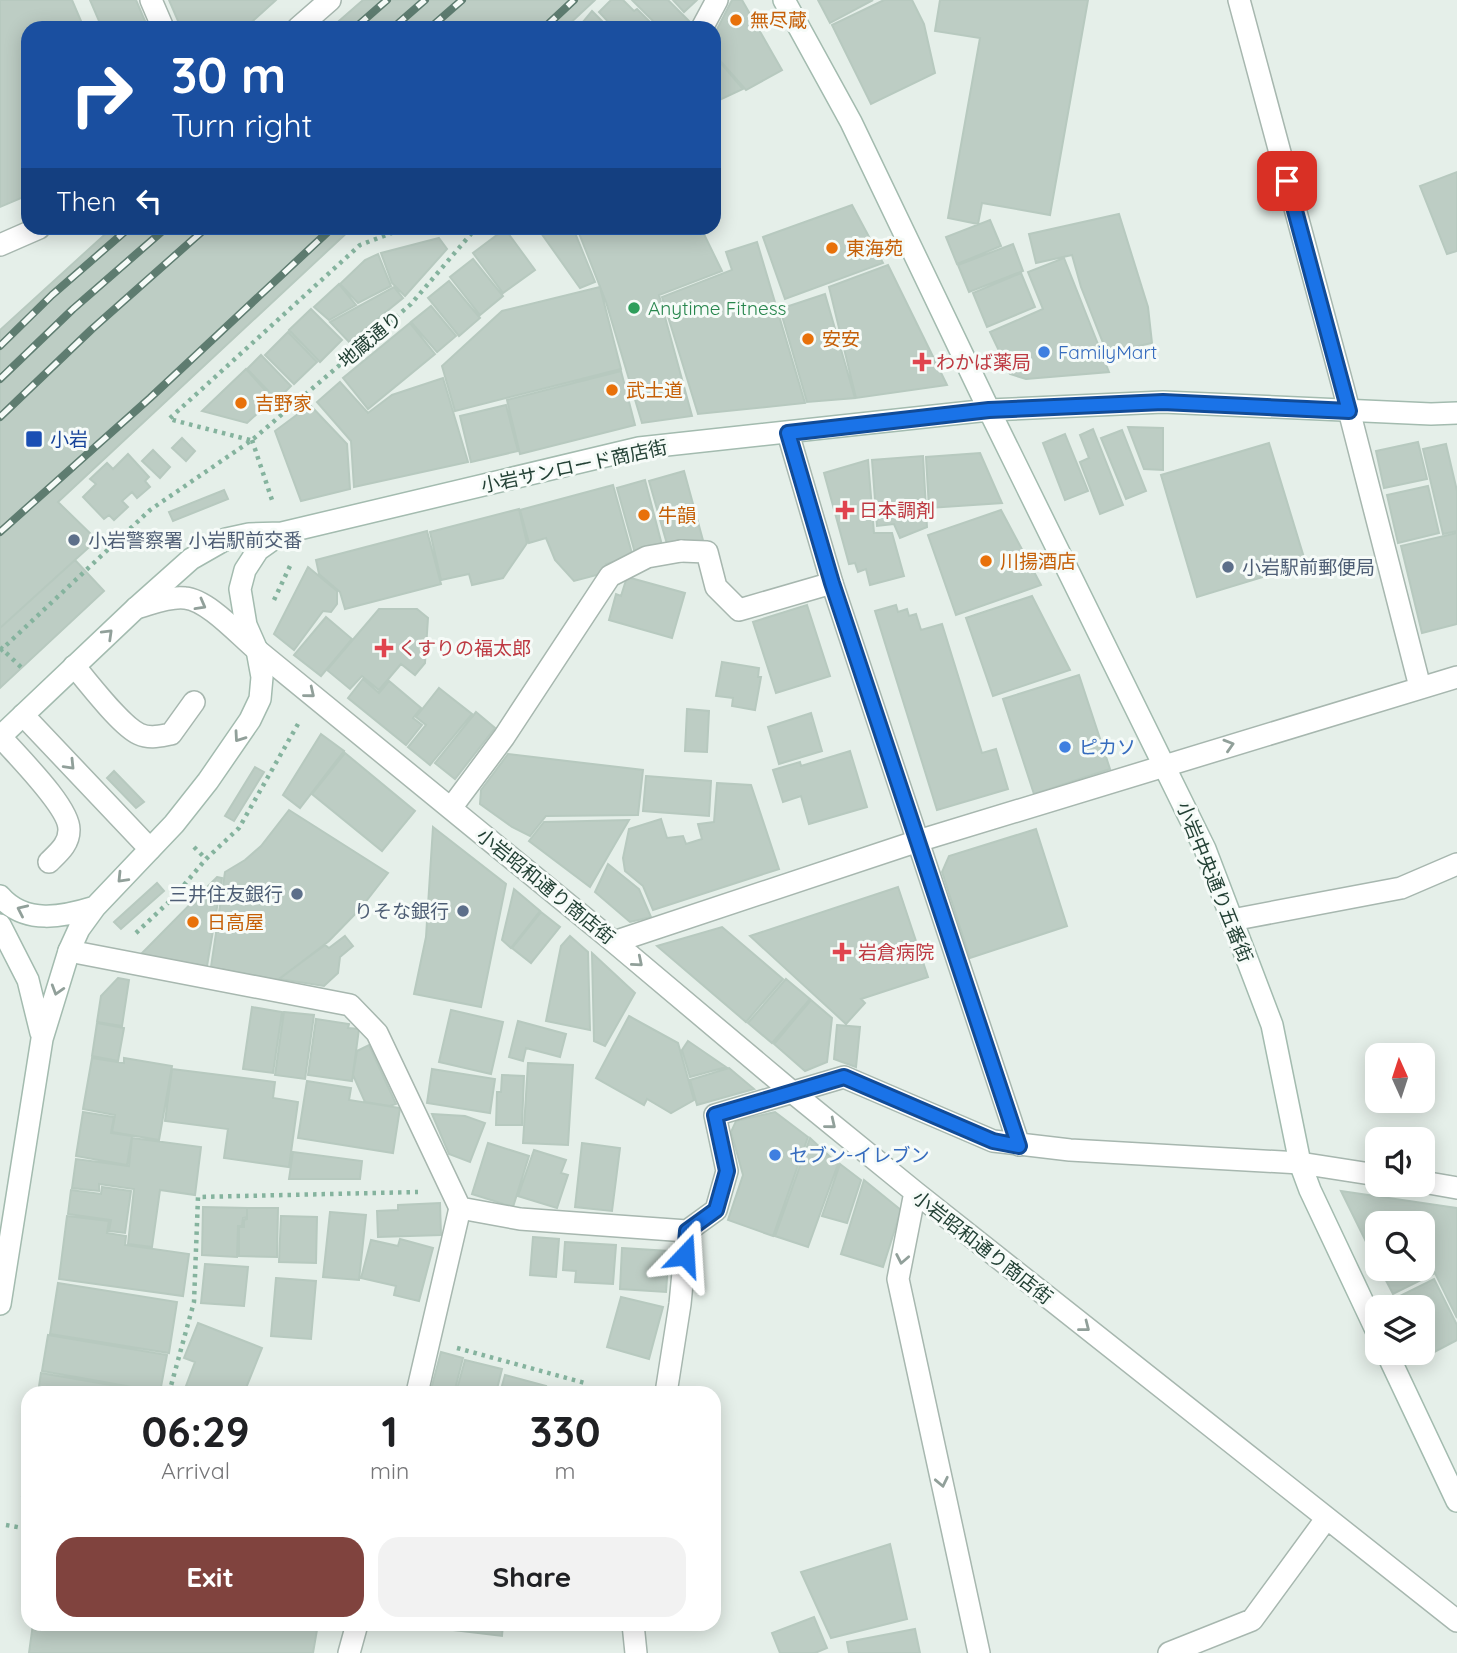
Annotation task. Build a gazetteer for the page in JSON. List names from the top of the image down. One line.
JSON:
{"streets":{"street":["小岩サンロード商店街","小岩中央通り五番街","小岩昭和通り商店街"],"path":["地蔵通り"]},"crossings":[["小岩サンロード商店街","小岩中央通り五番街"]],"one_way":["小岩昭和通り商店街"],"places":{"other":["無尽蔵","東海苑","Anytime Fitness","安安","FamilyMart","武士道","吉野家","牛韻","小岩警察署 小岩駅前交番","川揚酒店","小岩駅前郵便局","ピカソ","三井住友銀行","りそな銀行","日高屋","セブン-イレブン"],"health":["わかば薬局","日本調剤","くすりの福太郎","岩倉病院"],"transit":["小岩"]},"north":"top","page":{"turn":["30 m","Turn right"],"then":"Then","eta":["06:29","Arrival","1","min","330","m"],"buttons":["Exit","Share"]}}
